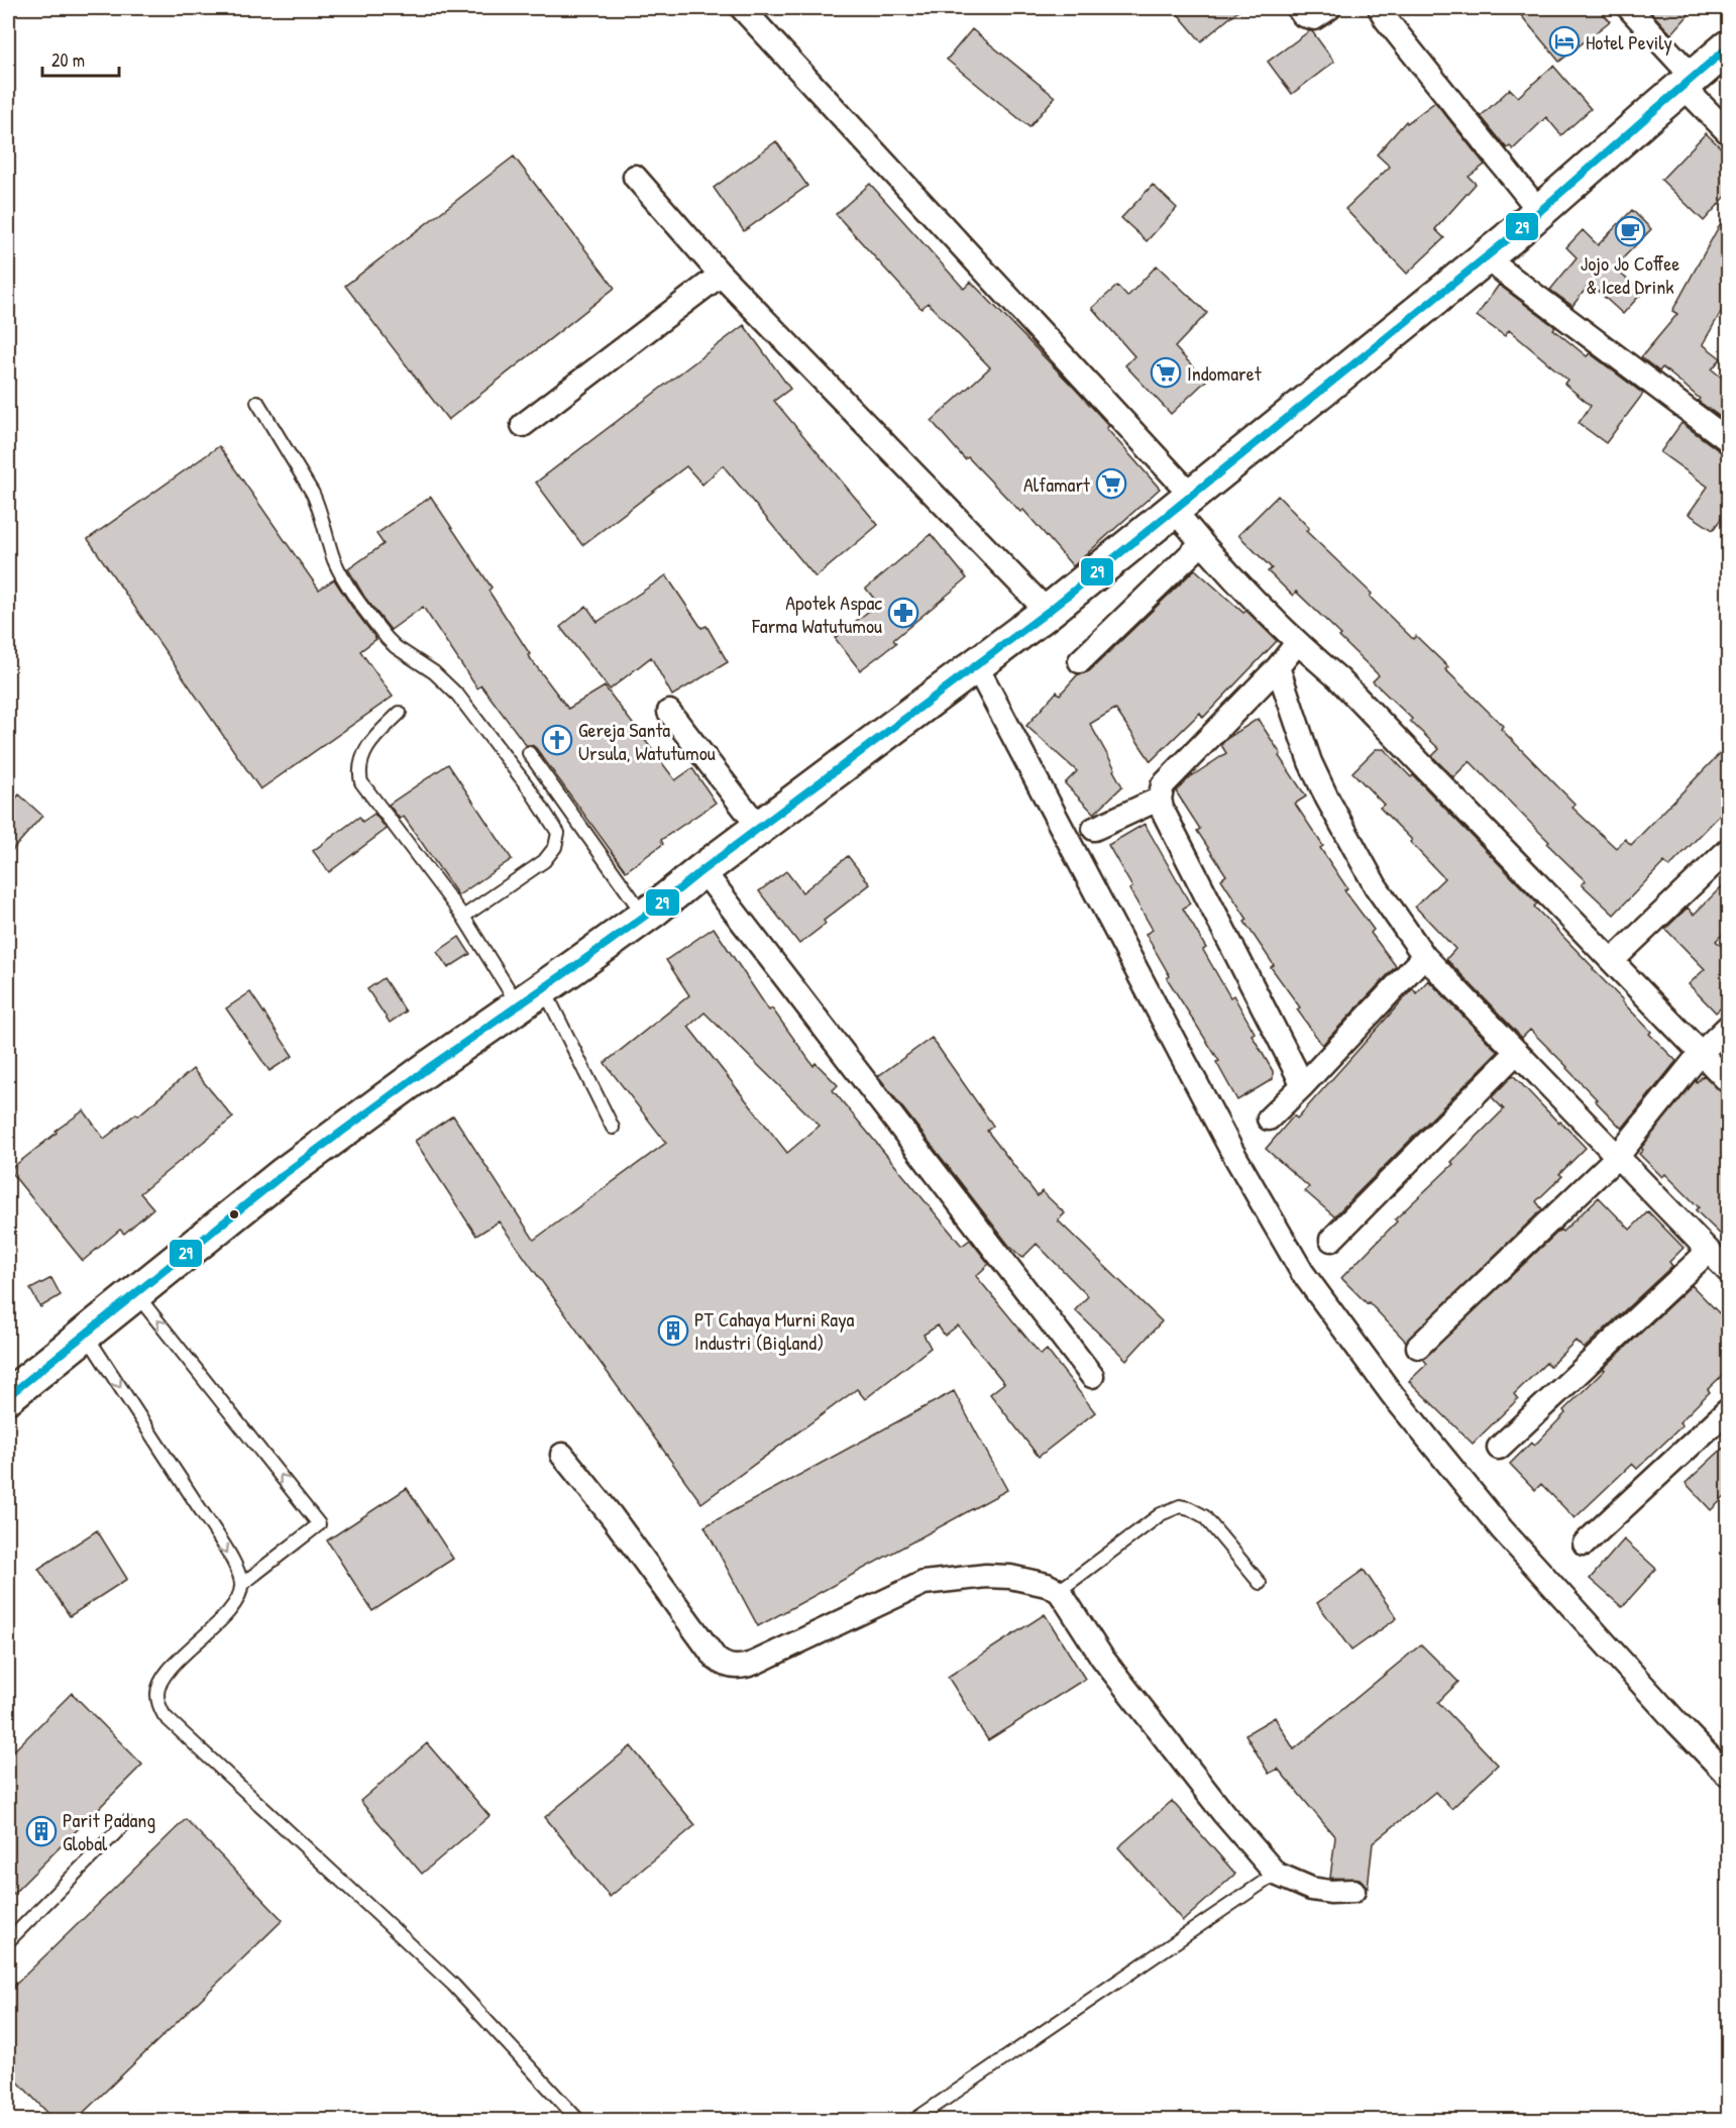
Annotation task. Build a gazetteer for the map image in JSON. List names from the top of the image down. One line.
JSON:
{"places":{"hotel":["Hotel Pevily"],"cafe":["Jojo Jo Coffee & Iced Drink"],"supermarket":["Indomaret","Alfamart"],"pharmacy":["Apotek Aspac Farma Watutumou"],"church":["Gereja Santa Ursula, Watutumou"],"building":["PT Cahaya Murni Raya Industri (Bigland)","Parit Padang Global"]},"lines":["transit line 29"],"scale_bar":"20 m"}
